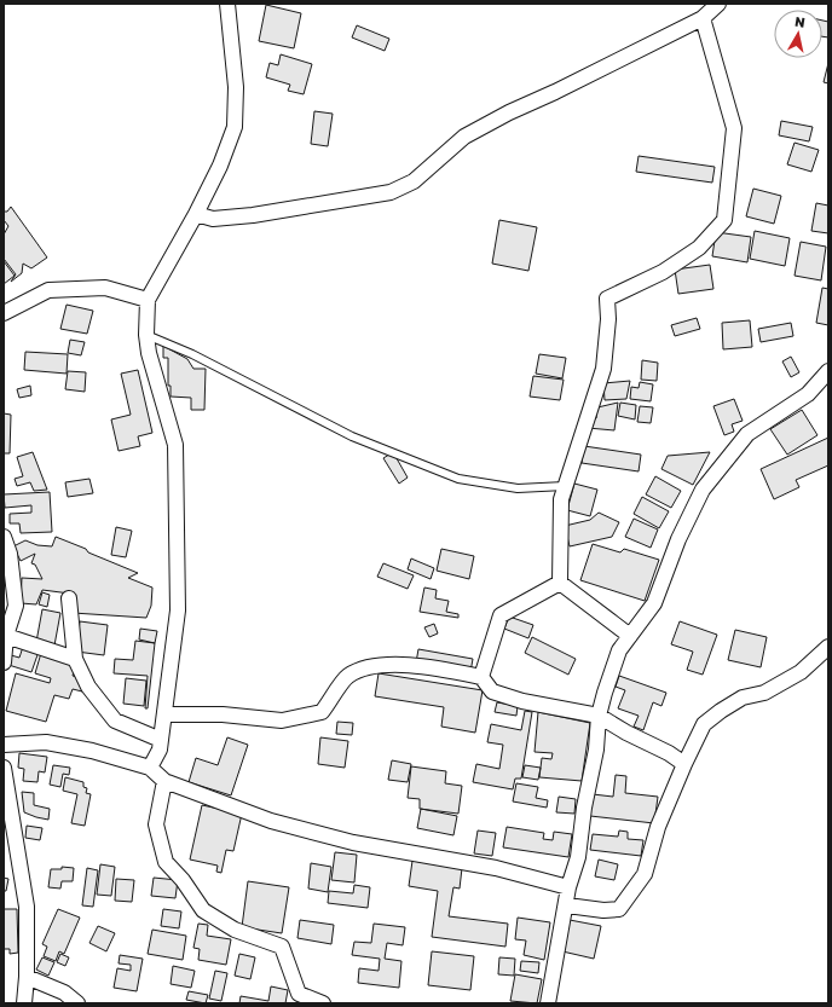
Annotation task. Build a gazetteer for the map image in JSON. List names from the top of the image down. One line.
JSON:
{"north":"top"}
